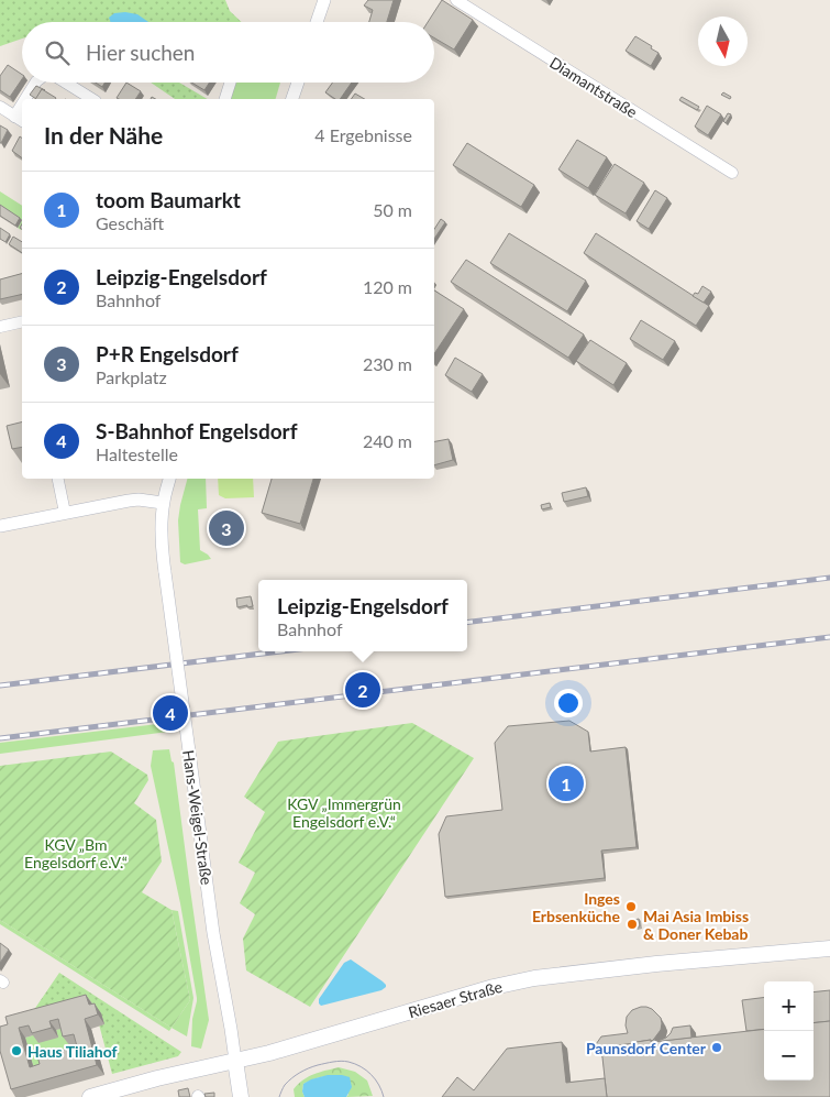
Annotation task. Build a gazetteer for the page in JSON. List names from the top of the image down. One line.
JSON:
{"streets":{"main road":["Riesaer Straße"],"street":["Diamantstraße","Hans-Weigel-Straße"]},"crossings":[["Hans-Weigel-Straße","Riesaer Straße"]],"parks":["KGV „Immergrün Engelsdorf e.V.“","KGV „Bm Engelsdorf e.V.“"],"places":["Inges Erbsenküche","Mai Asia Imbiss & Doner Kebab","Paunsdorf Center","Haus Tiliahof"],"north":"bottom","page":{"search":"Hier suchen","heading":["In der Nähe","4 Ergebnisse"],"list":[{"mark":"1","name":"toom Baumarkt","note":"Geschäft","value":"50 m"},{"mark":"2","name":"Leipzig-Engelsdorf","note":"Bahnhof","value":"120 m"},{"mark":"3","name":"P+R Engelsdorf","note":"Parkplatz","value":"230 m"},{"mark":"4","name":"S-Bahnhof Engelsdorf","note":"Haltestelle","value":"240 m"}],"pins":["3","2","4","1"],"popup":["Leipzig-Engelsdorf","Bahnhof"],"map_buttons":["+","−"]}}
